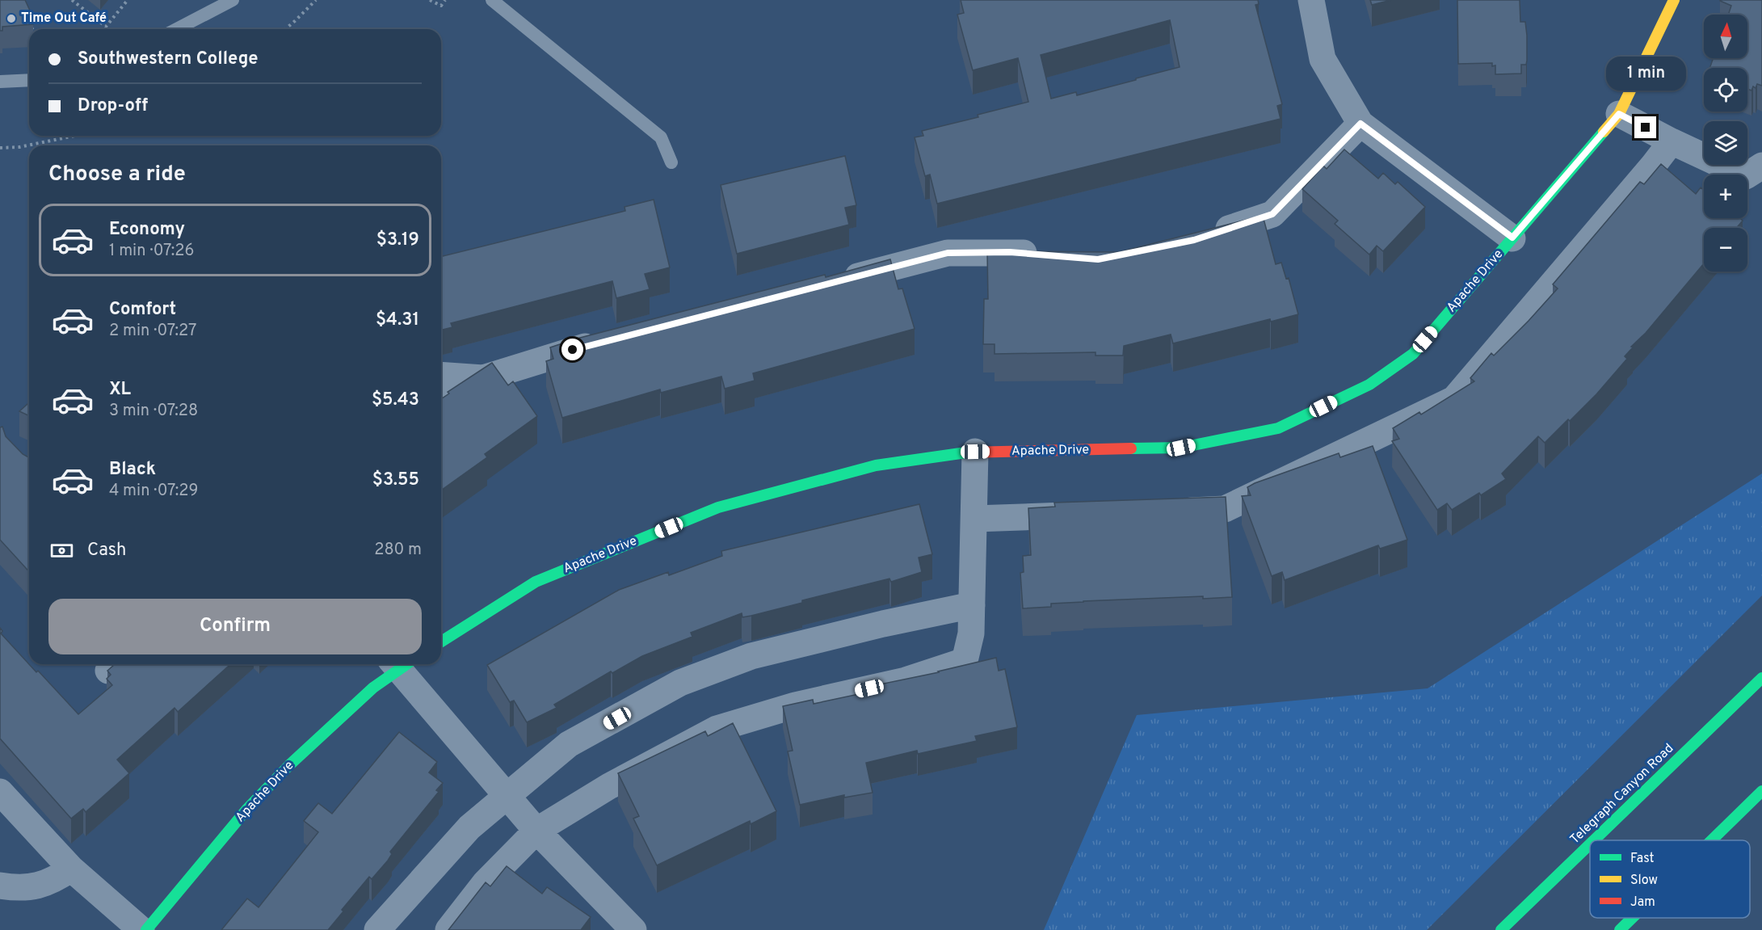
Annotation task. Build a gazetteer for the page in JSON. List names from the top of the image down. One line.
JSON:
{"streets":{"street":["Apache Drive","Telegraph Canyon Road"]},"places":["Time Out Café"],"legend":["Fast","Slow","Jam"],"north":"top","page":{"map_buttons":["+","−"],"banner":["Southwestern College","Drop-off"],"bubble":"1 min","heading":"Choose a ride","list":[{"name":"Economy","note":"1 min · 07:26","value":"$3.19"},{"name":"Comfort","note":"2 min · 07:27","value":"$4.31"},{"name":"XL","note":"3 min · 07:28","value":"$5.43"},{"name":"Black","note":"4 min · 07:29","value":"$3.55"}],"pay":["Cash","280 m"],"buttons":"Confirm"}}
